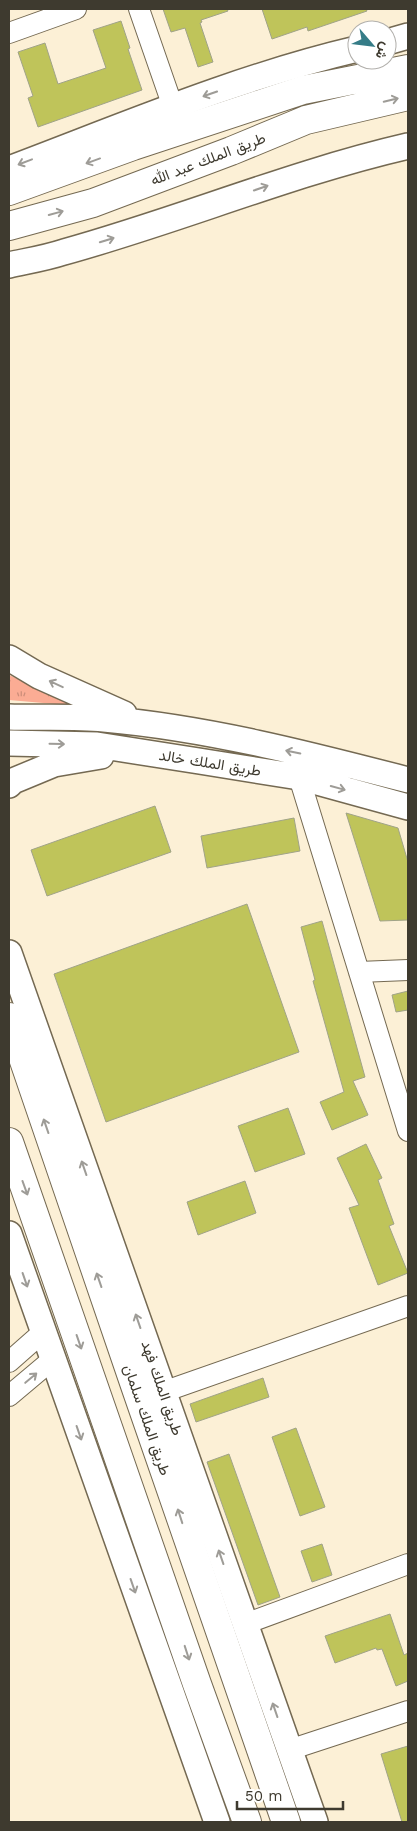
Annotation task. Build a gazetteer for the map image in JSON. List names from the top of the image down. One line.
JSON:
{"streets":{"highway":["طريق الملك عبد الله","طريق الملك سلمان"],"main road":["طريق الملك خالد","طريق الملك فهد"]},"scale_bar":"50 m","north":"bottom right"}
